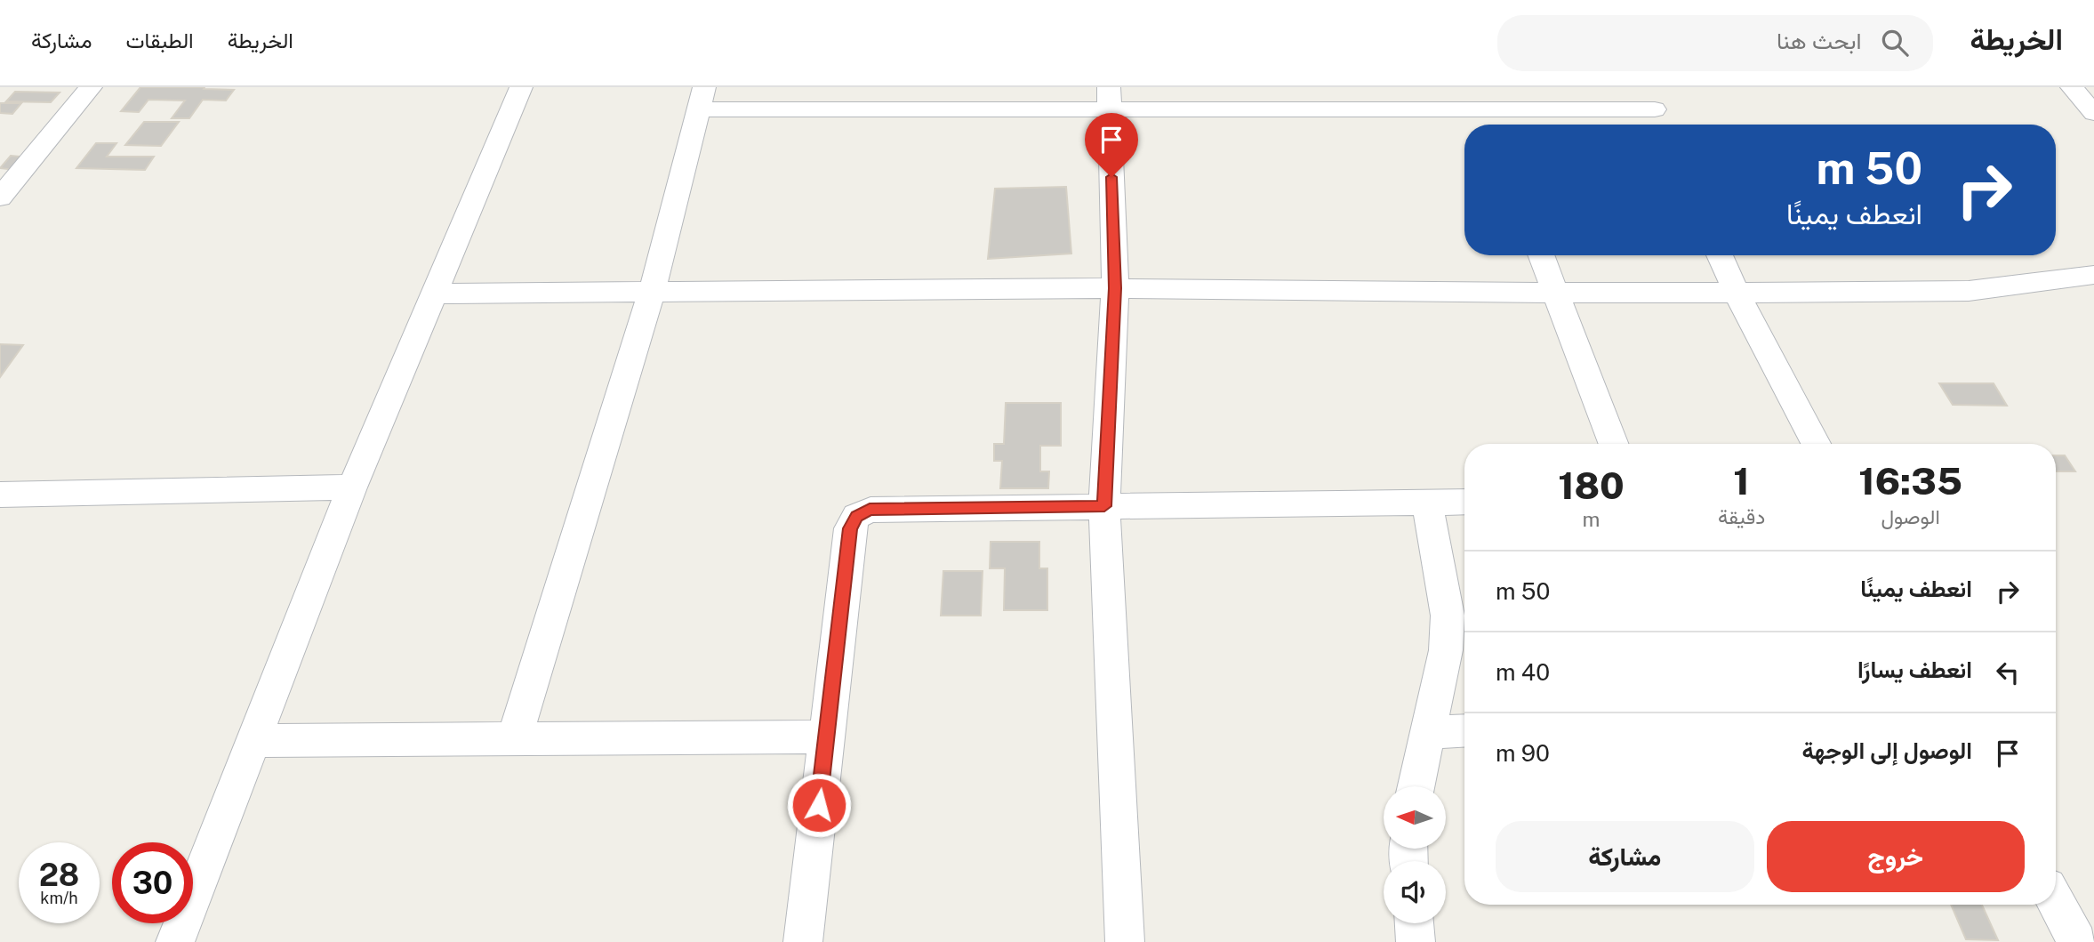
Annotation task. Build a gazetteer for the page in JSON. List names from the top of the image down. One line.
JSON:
{"north":"left","page":{"header":"الخريطة","search":"ابحث هنا","nav":["الخريطة","الطبقات","مشاركة"],"turn":["50 m","انعطف يمينًا"],"eta":["16:35","الوصول","1","دقيقة","180","m"],"list":[{"name":"انعطف يمينًا","value":"50 m"},{"name":"انعطف يسارًا","value":"40 m"},{"name":"الوصول إلى الوجهة","value":"90 m"}],"buttons":["خروج","مشاركة"],"speed":"28 km/h","limit":"30"}}
